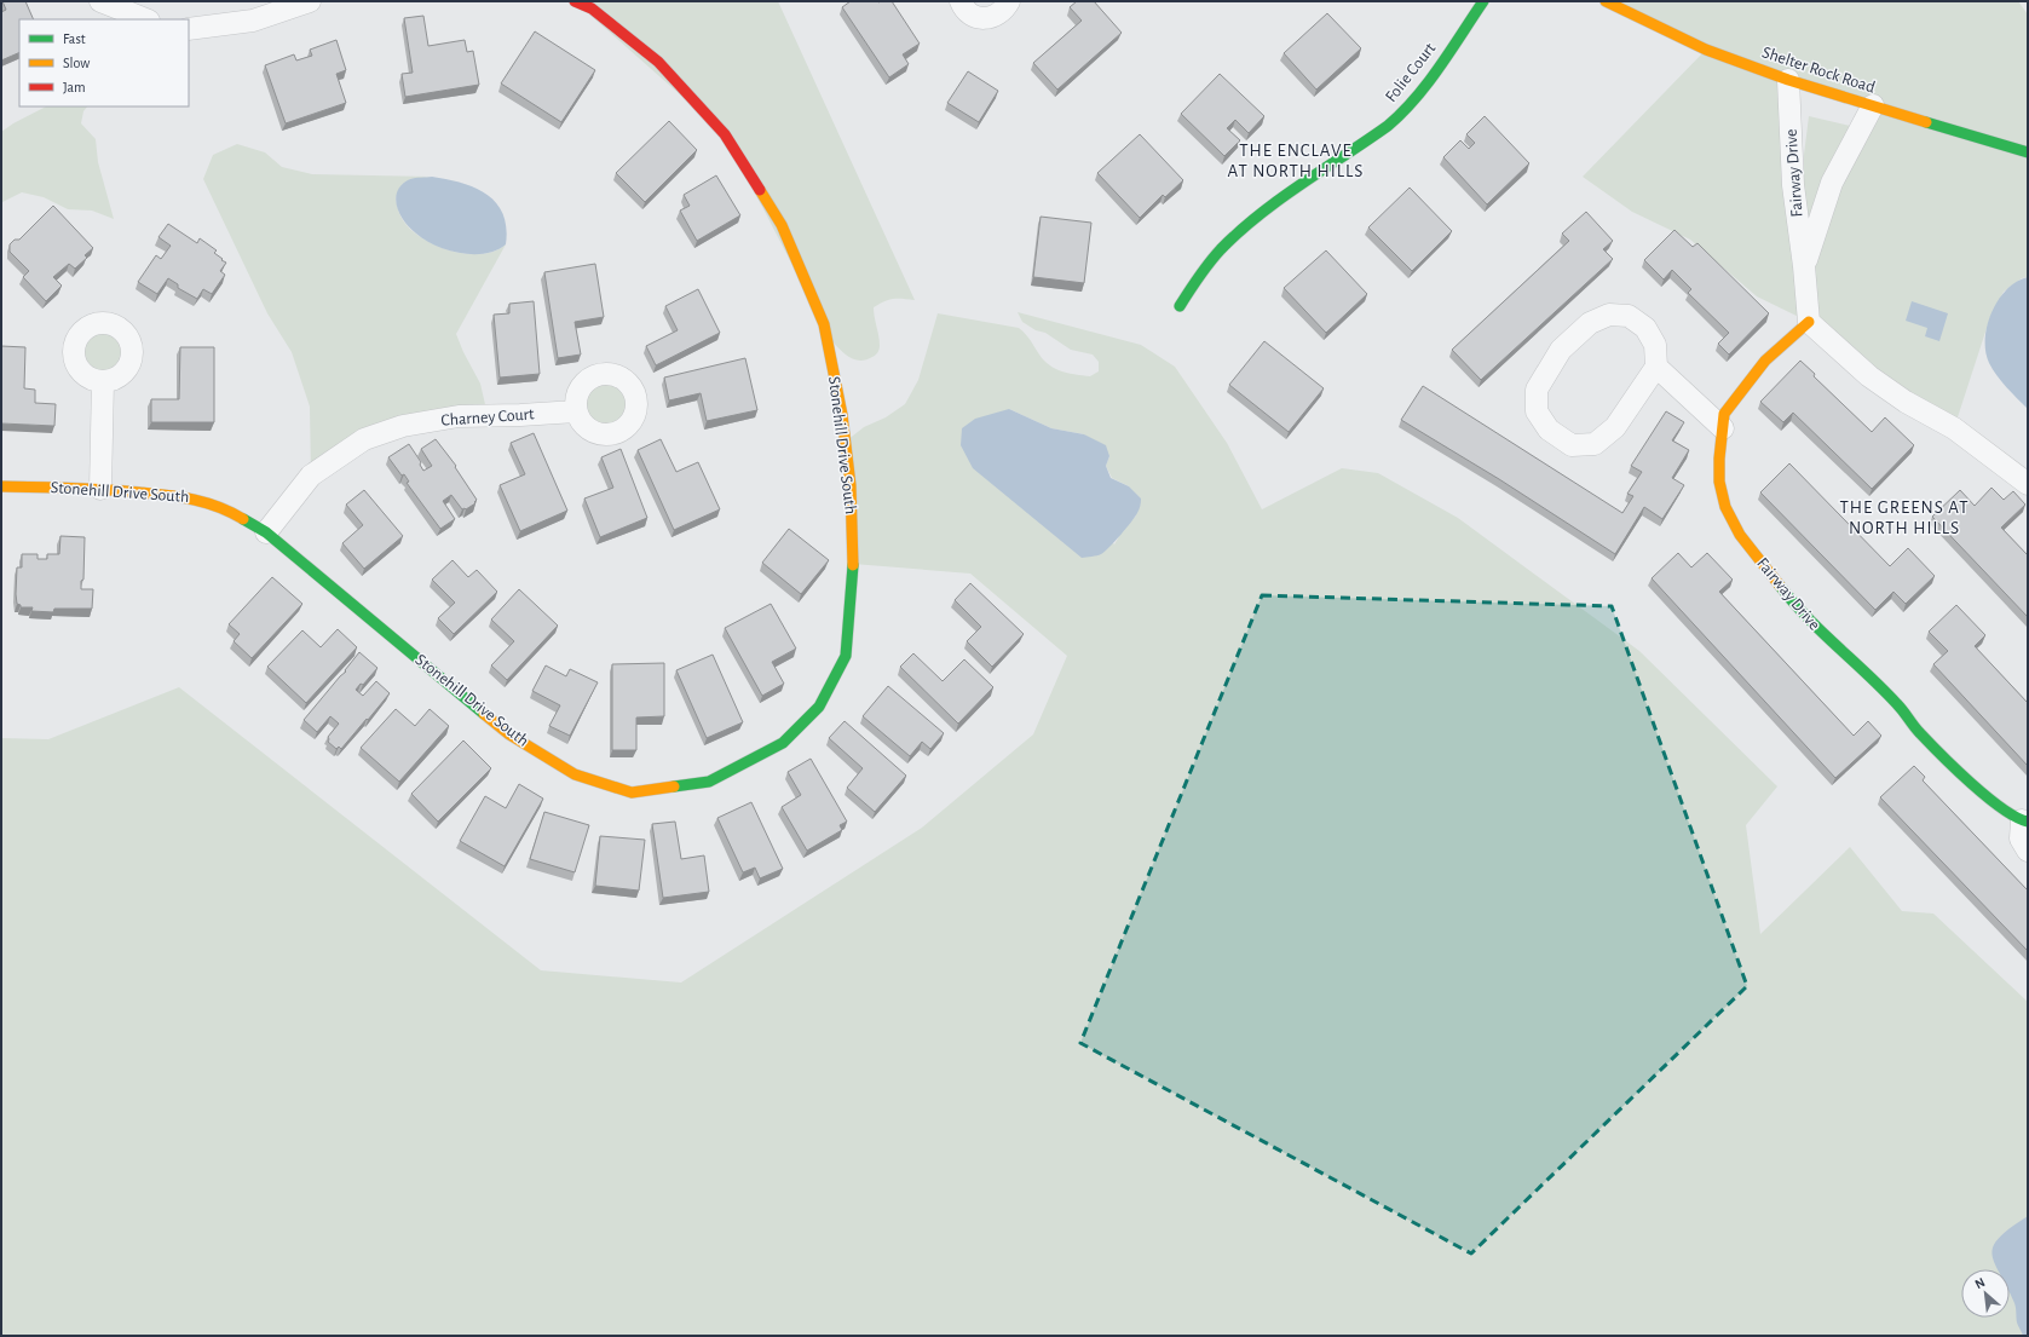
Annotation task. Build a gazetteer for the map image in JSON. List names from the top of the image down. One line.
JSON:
{"streets":{"street":["Shelter Rock Road","Folie Court","Fairway Drive","Charney Court","Stonehill Drive South"]},"crossings":[["Shelter Rock Road","Fairway Drive"],["Charney Court","Stonehill Drive South"]],"districts":["THE ENCLAVE AT NORTH HILLS","THE GREENS AT NORTH HILLS"],"legend":["Fast","Slow","Jam"],"north":"top left"}
